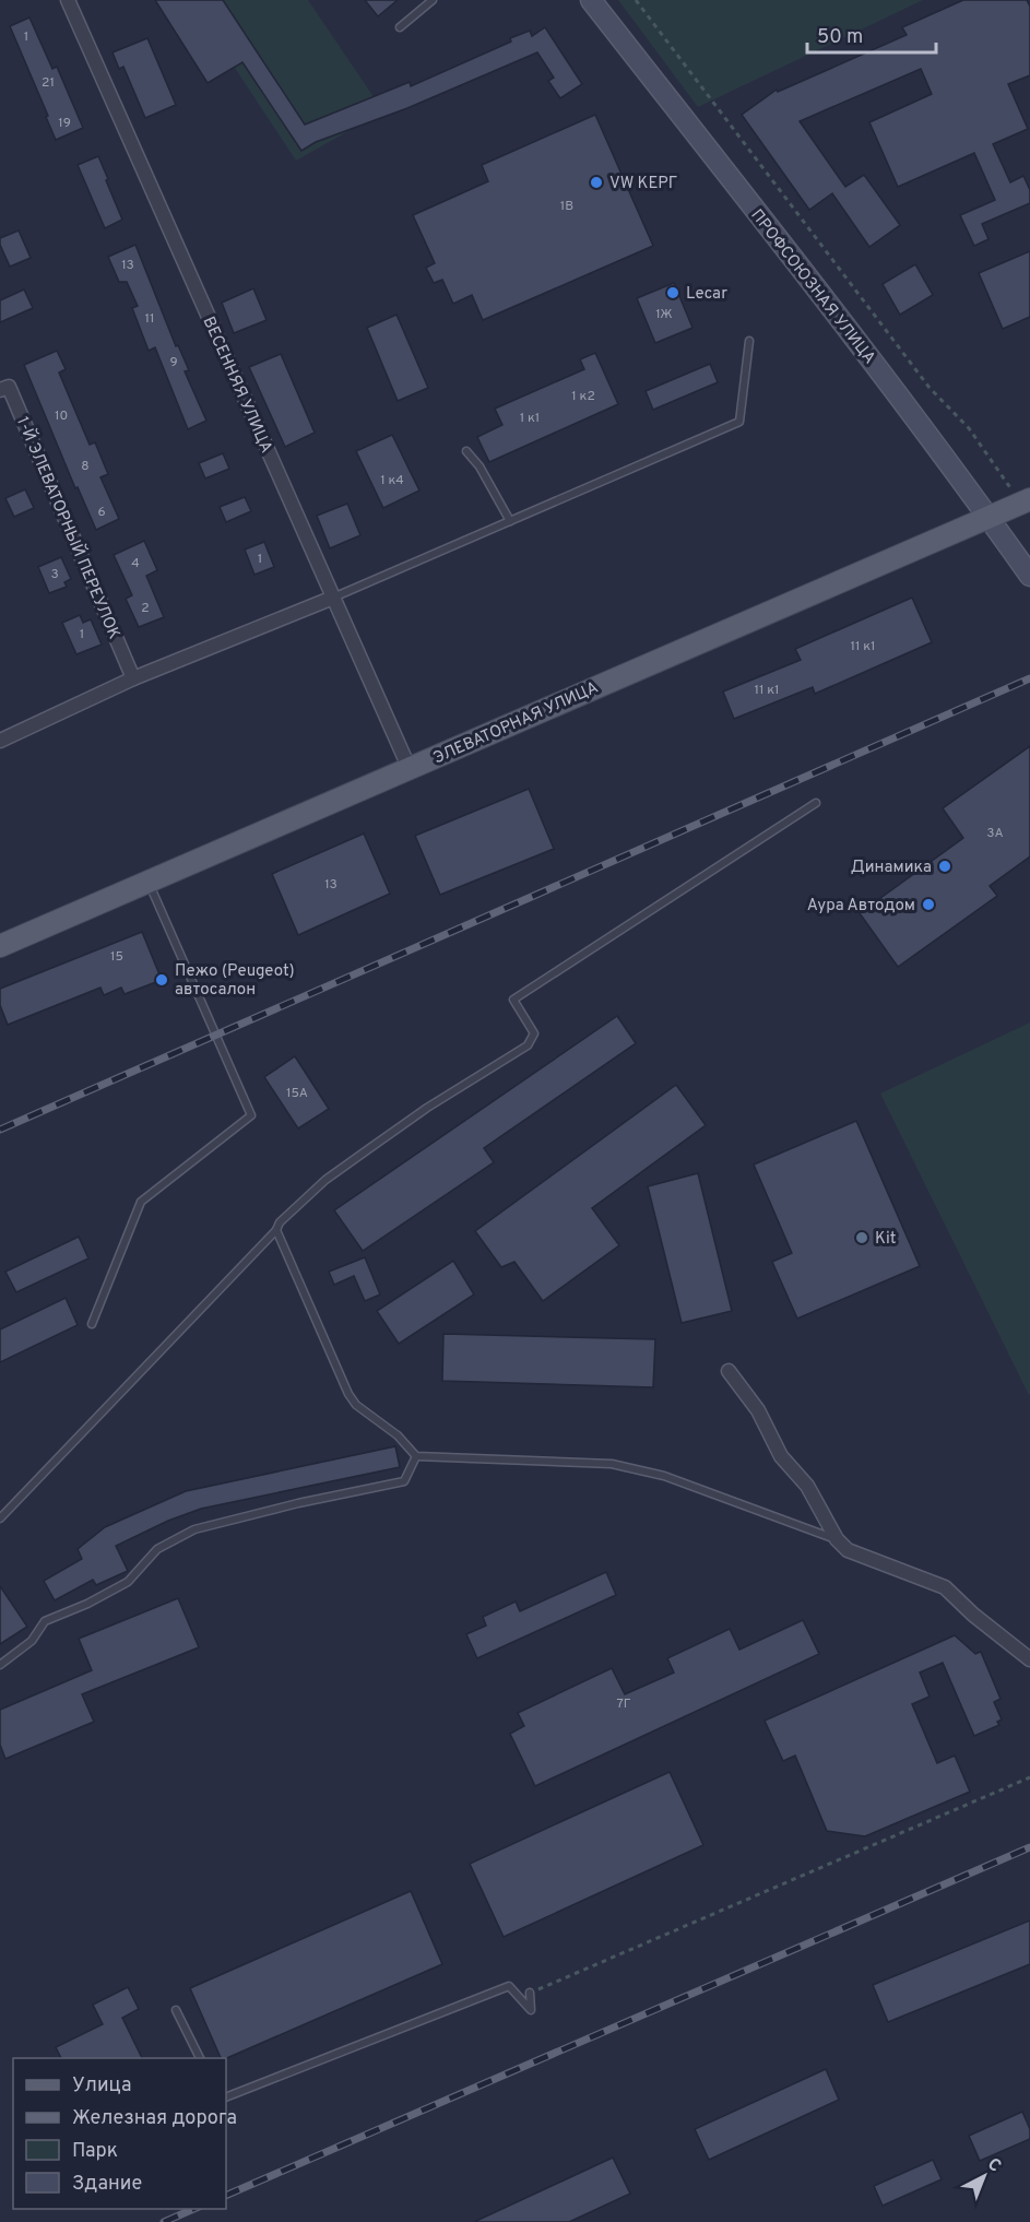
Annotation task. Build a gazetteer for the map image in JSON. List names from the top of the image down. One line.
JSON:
{"streets":{"main road":["ПРОФСОЮЗНАЯ УЛИЦА","ЭЛЕВАТОРНАЯ УЛИЦА"],"street":["ВЕСЕННЯЯ УЛИЦА","1-Й ЭЛЕВАТОРНЫЙ ПЕРЕУЛОК"]},"crossings":[["ПРОФСОЮЗНАЯ УЛИЦА","ЭЛЕВАТОРНАЯ УЛИЦА"],["ВЕСЕННЯЯ УЛИЦА","ЭЛЕВАТОРНАЯ УЛИЦА"]],"places":["VW КЕРГ","Lecar","Динамика","Аура Автодом","Пежо (Peugeot) автосалон","Kit"],"house_numbers":["1","21","19","1В","13","1Ж","11","9","1 к2","10","1 к1","8","1 к4","6","1","4","3","2","1","11 к1","11 к1","3А","13","15","15А","7Г"],"legend":["Улица","Железная дорога","Парк","Здание"],"scale_bar":"50 m","north":"top right"}
